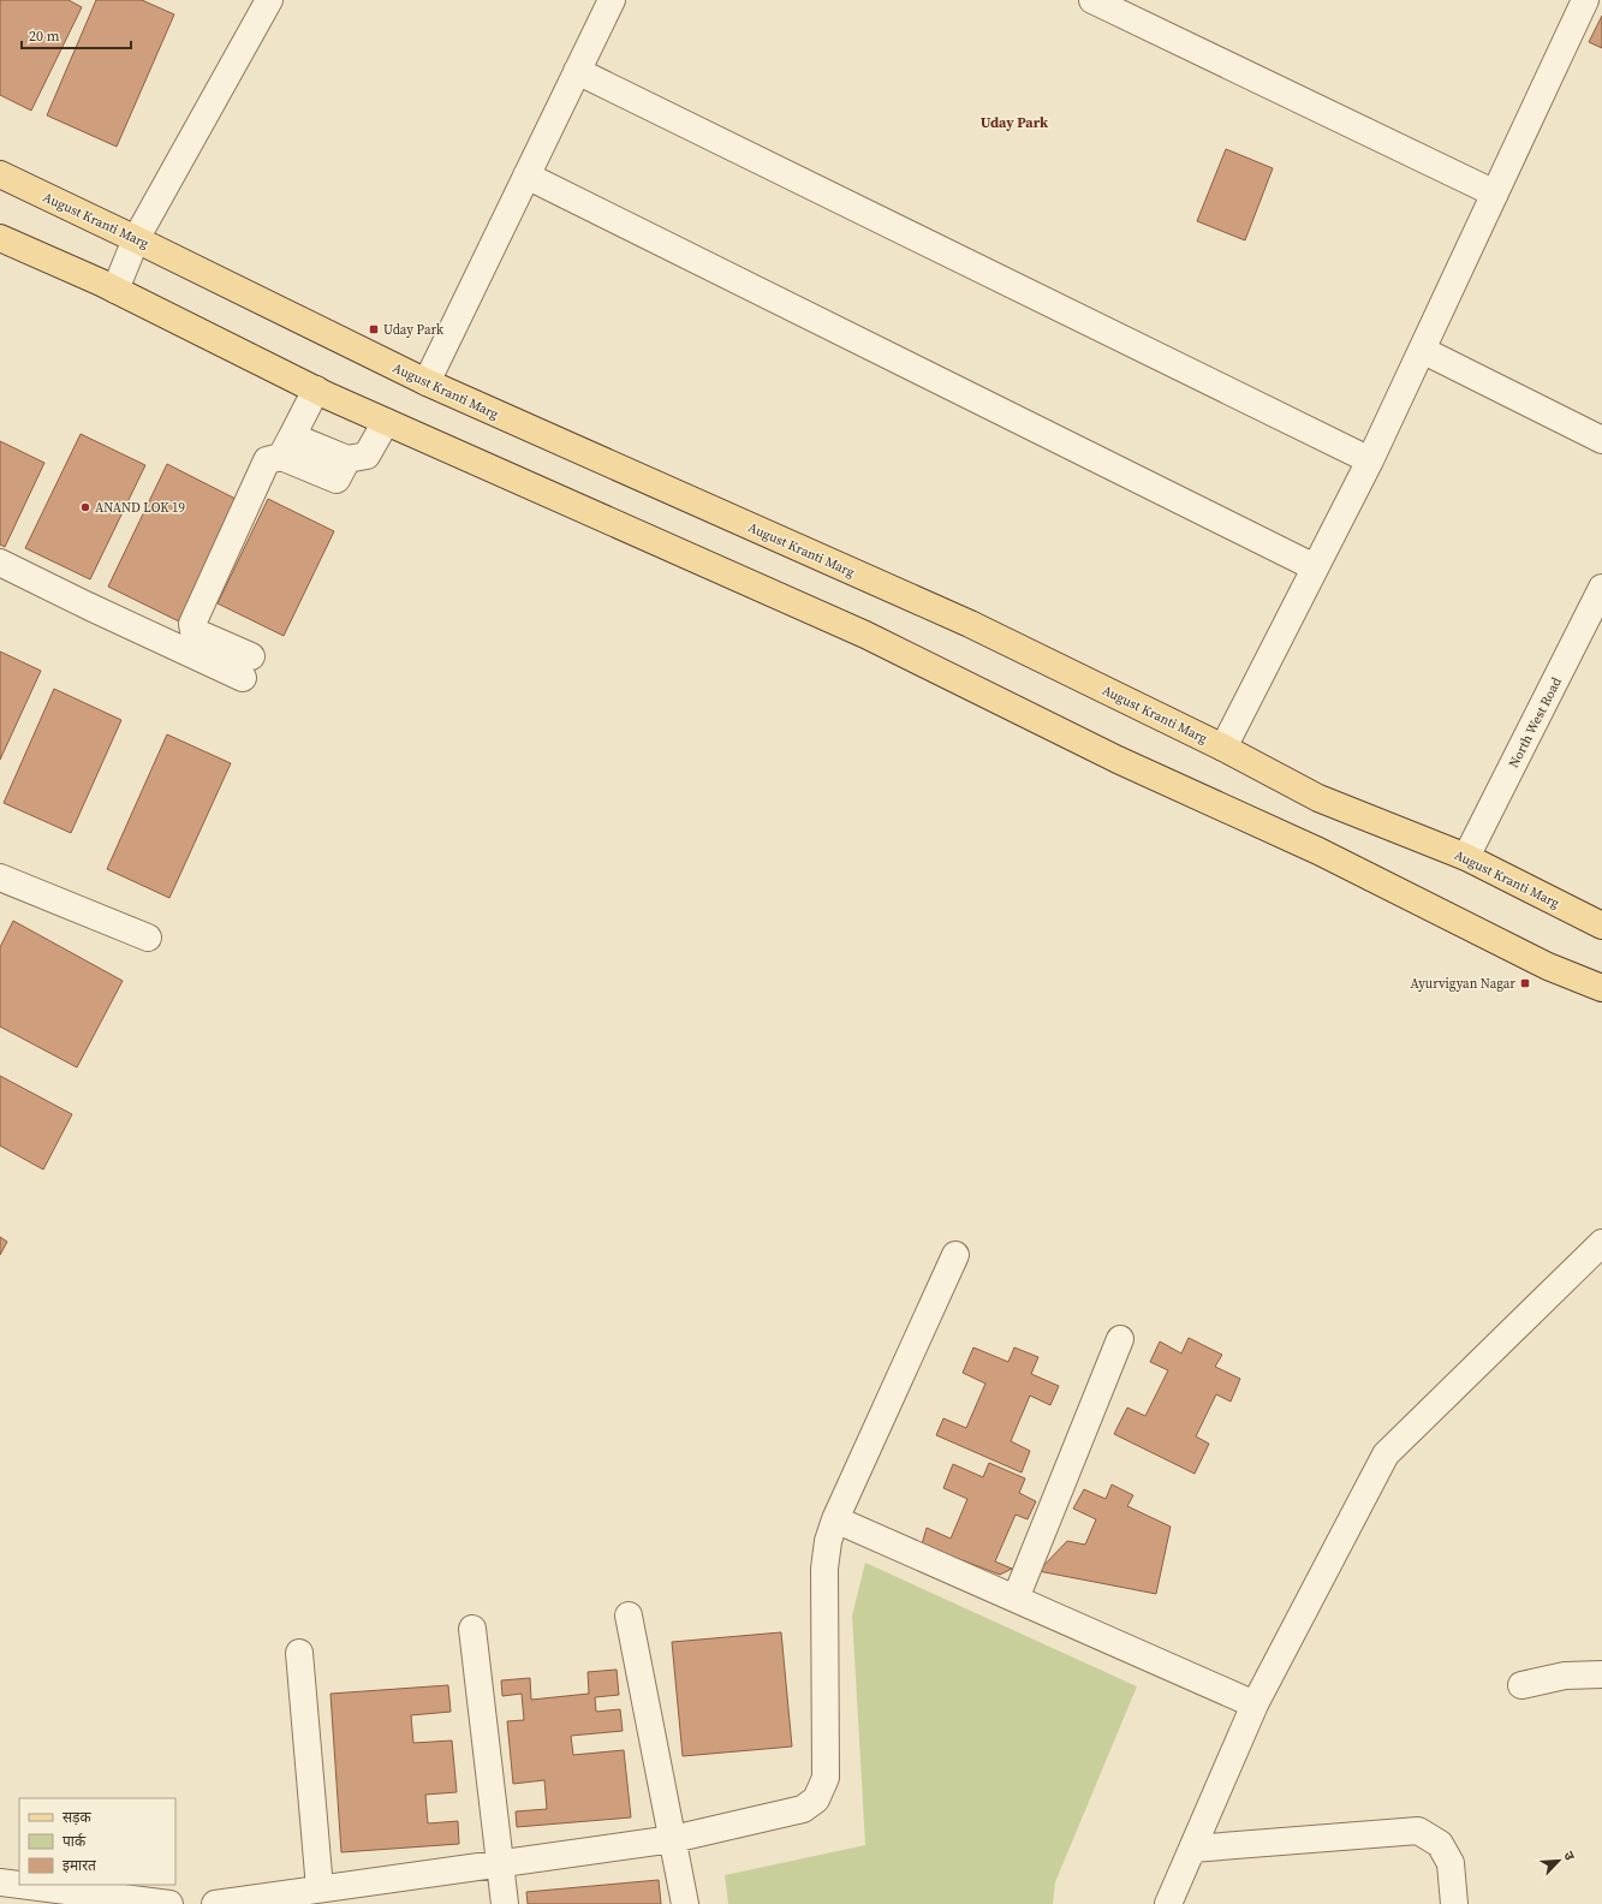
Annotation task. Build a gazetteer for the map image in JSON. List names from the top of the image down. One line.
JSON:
{"streets":{"main road":["August Kranti Marg"],"street":["North West Road"]},"crossings":[["August Kranti Marg","North West Road"]],"districts":["Uday Park"],"places":{"transit":["Uday Park","Ayurvigyan Nagar"],"other":["ANAND LOK 19"]},"legend":["सड़क","पार्क","इमारत"],"scale_bar":"20 m","north":"top right"}
